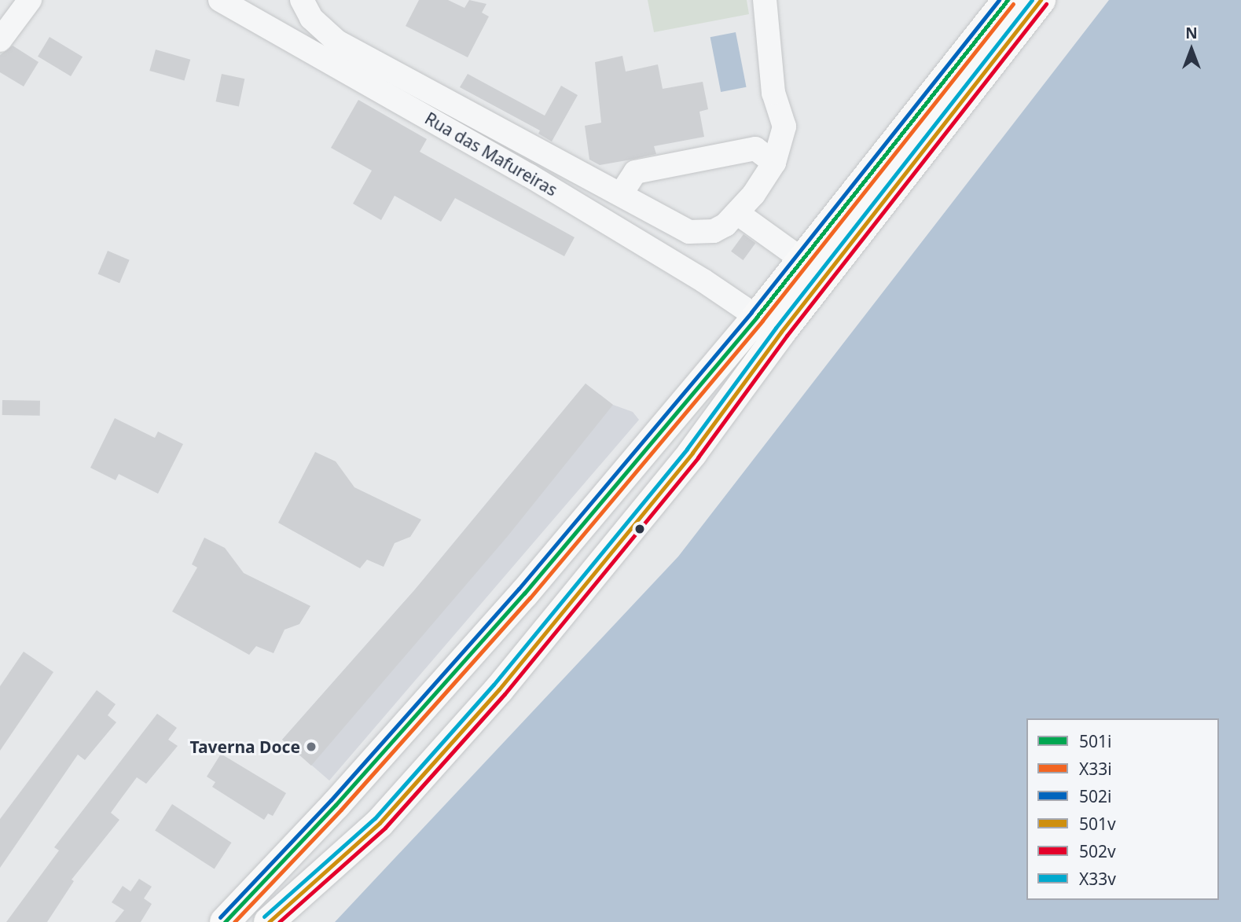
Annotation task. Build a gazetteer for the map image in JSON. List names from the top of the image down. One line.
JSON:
{"streets":{"street":["Rua das Mafureiras"]},"places":["Taverna Doce"],"lines":["transit line 501i","transit line 502i","transit line 501v","transit line X33v","transit line X33i","transit line 502v"],"legend":["501i","X33i","502i","501v","502v","X33v"],"north":"top"}
